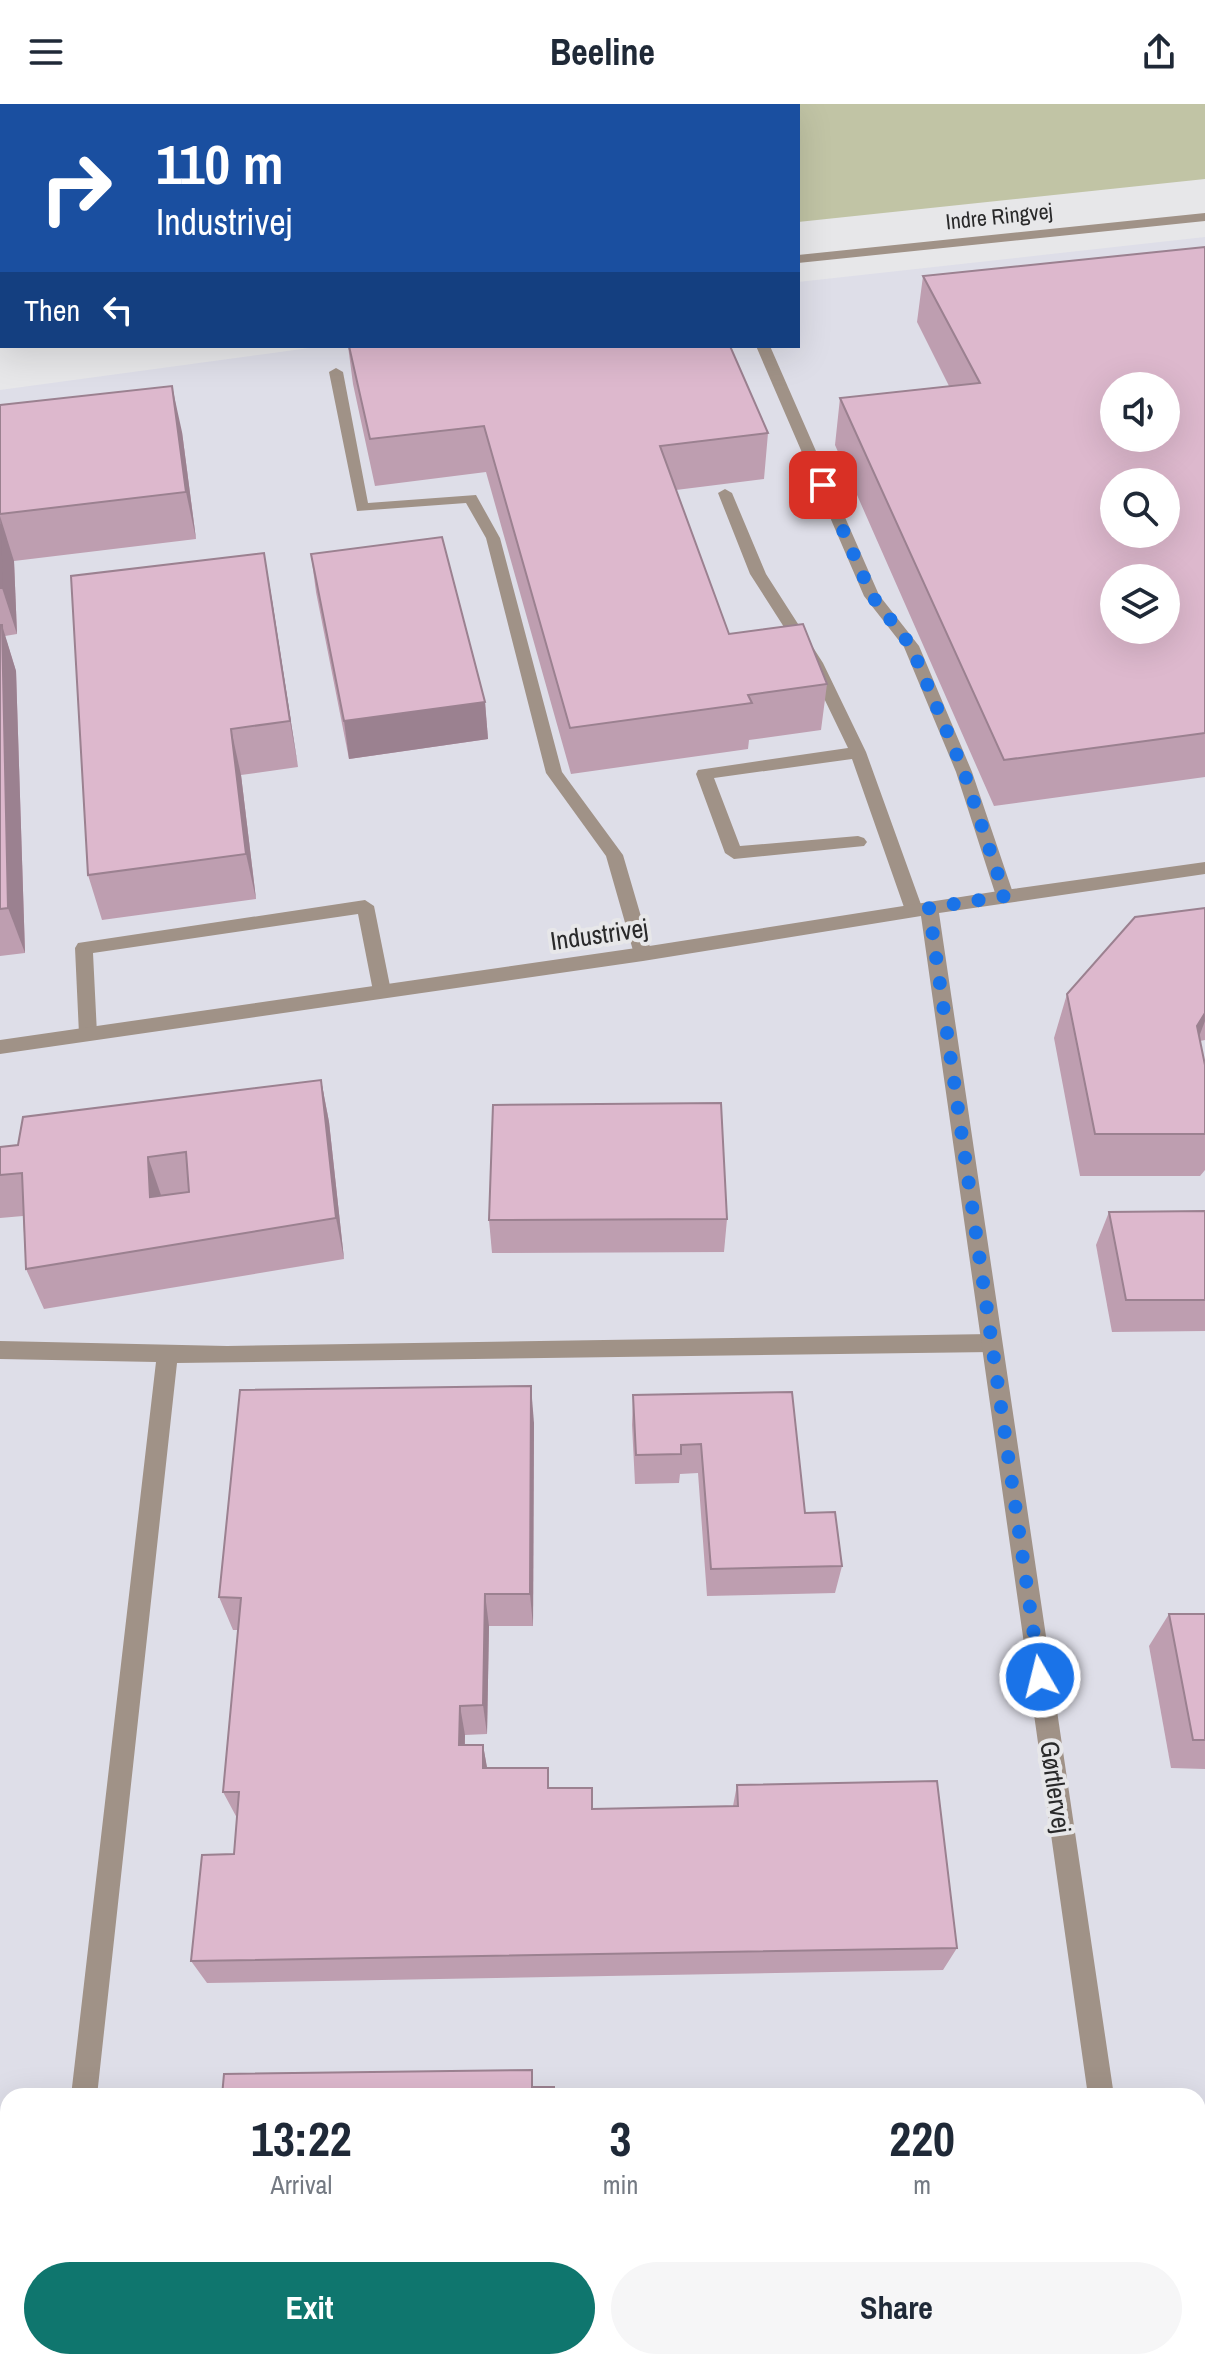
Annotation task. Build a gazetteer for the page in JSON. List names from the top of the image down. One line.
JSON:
{"streets":{"street":["Indre Ringvej","Industrivej","Gørtlervej"]},"crossings":[["Industrivej","Gørtlervej"]],"page":{"header":"Beeline","turn":["110 m","Industrivej"],"then":"Then","eta":["13:22","Arrival","3","min","220","m"],"buttons":["Exit","Share"]}}
